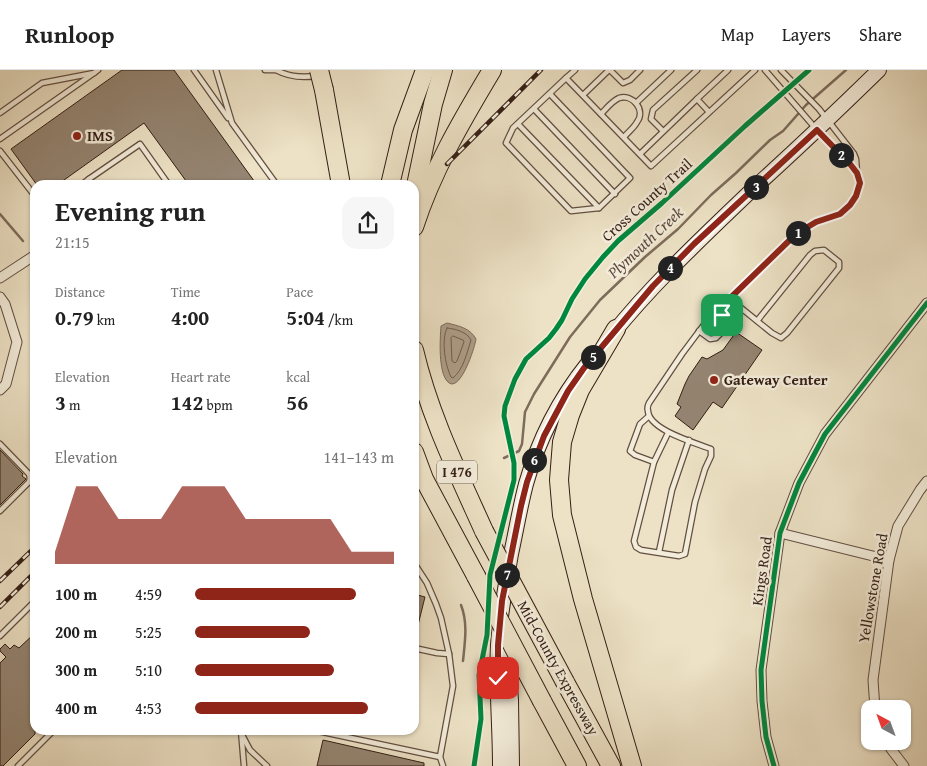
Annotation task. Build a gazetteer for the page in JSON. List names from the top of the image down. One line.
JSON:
{"streets":{"highway":["I 476","Mid-County Expressway"],"street":["Kings Road","Yellowstone Road"],"cycle path":["Cross County Trail"]},"water":["Plymouth Creek"],"places":["IMS","Gateway Center"],"north":"top left","page":{"header":"Runloop","nav":["Map","Layers","Share"],"pins":["2","3","1","4","5","6","7"],"heading":["Evening run","21:15"],"stats":[["Distance","0.79 km"],["Time","4:00"],["Pace","5:04 /km"],["Elevation","3 m"],["Heart rate","142 bpm"],["kcal","56"]],"chart":["Elevation","141–143 m"],"list":[{"name":"100 m","note":"4:59"},{"name":"200 m","note":"5:25"},{"name":"300 m","note":"5:10"},{"name":"400 m","note":"4:53"}]}}
